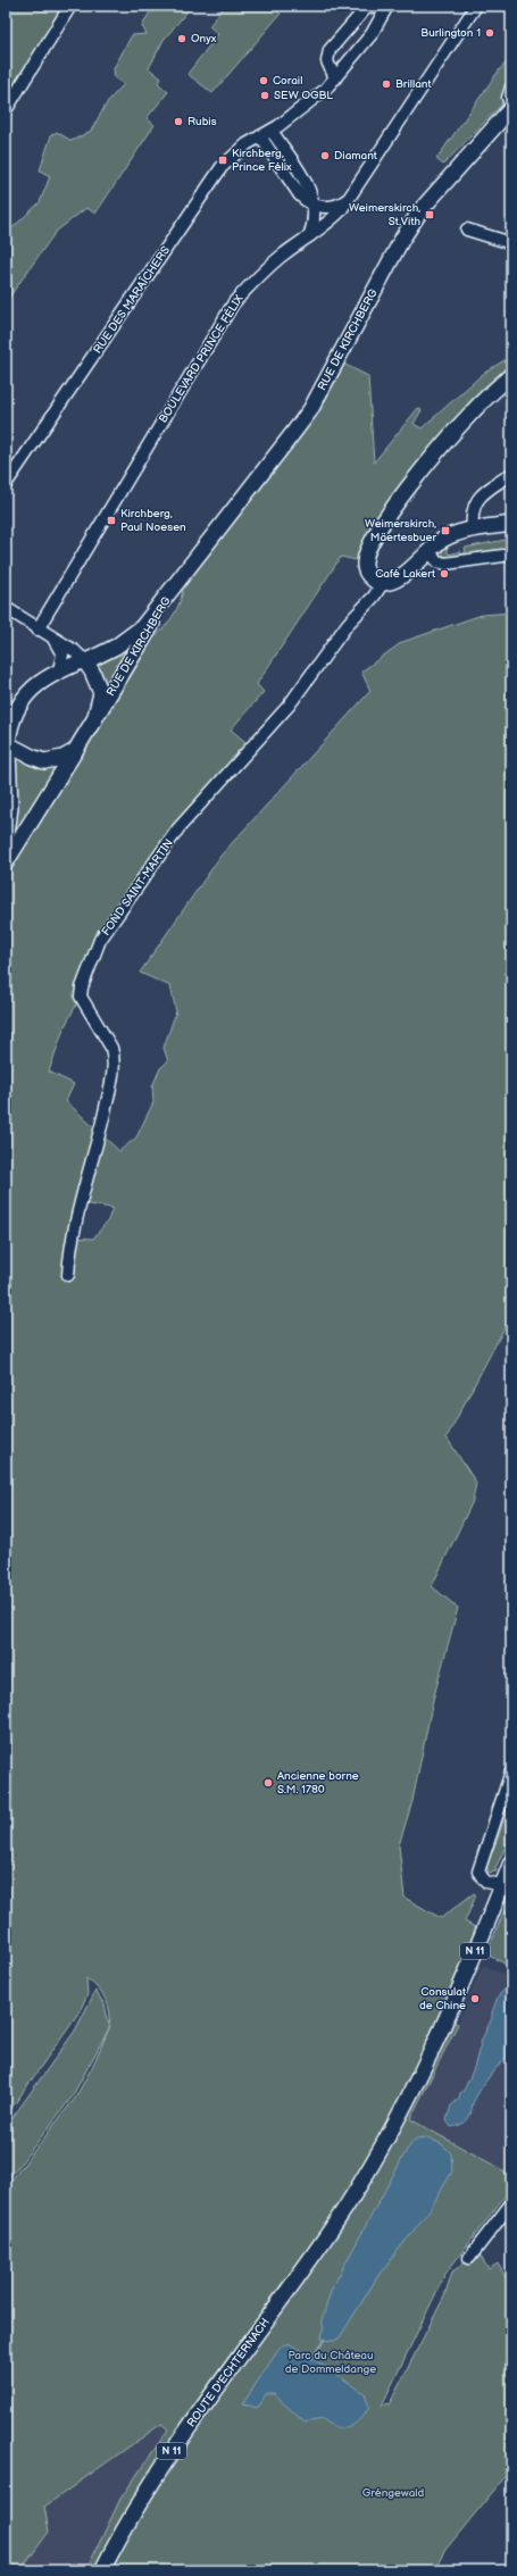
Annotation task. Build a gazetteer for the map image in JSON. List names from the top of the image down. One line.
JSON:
{"streets":{"main road":["RUE DE KIRCHBERG","N 11","ROUTE D'ECHTERNACH"],"street":["RUE DES MARAÎCHERS","BOULEVARD PRINCE FÉLIX","FOND SAINT-MARTIN"]},"crossings":[["N 11","ROUTE D'ECHTERNACH"]],"parks":["Parc du Château de Dommeldange","Gréngewald"],"places":{"other":["Burlington 1","Onyx","Corail","Brillant","SEW OGBL","Rubis","Diamant","Café Lakert","Ancienne borne S.M. 1780","Consulat de Chine"],"transit":["Kirchberg, Prince Félix","Weimerskirch, St.Vith","Kirchberg, Paul Noesen","Weimerskirch, Mäertesbuer"]}}
